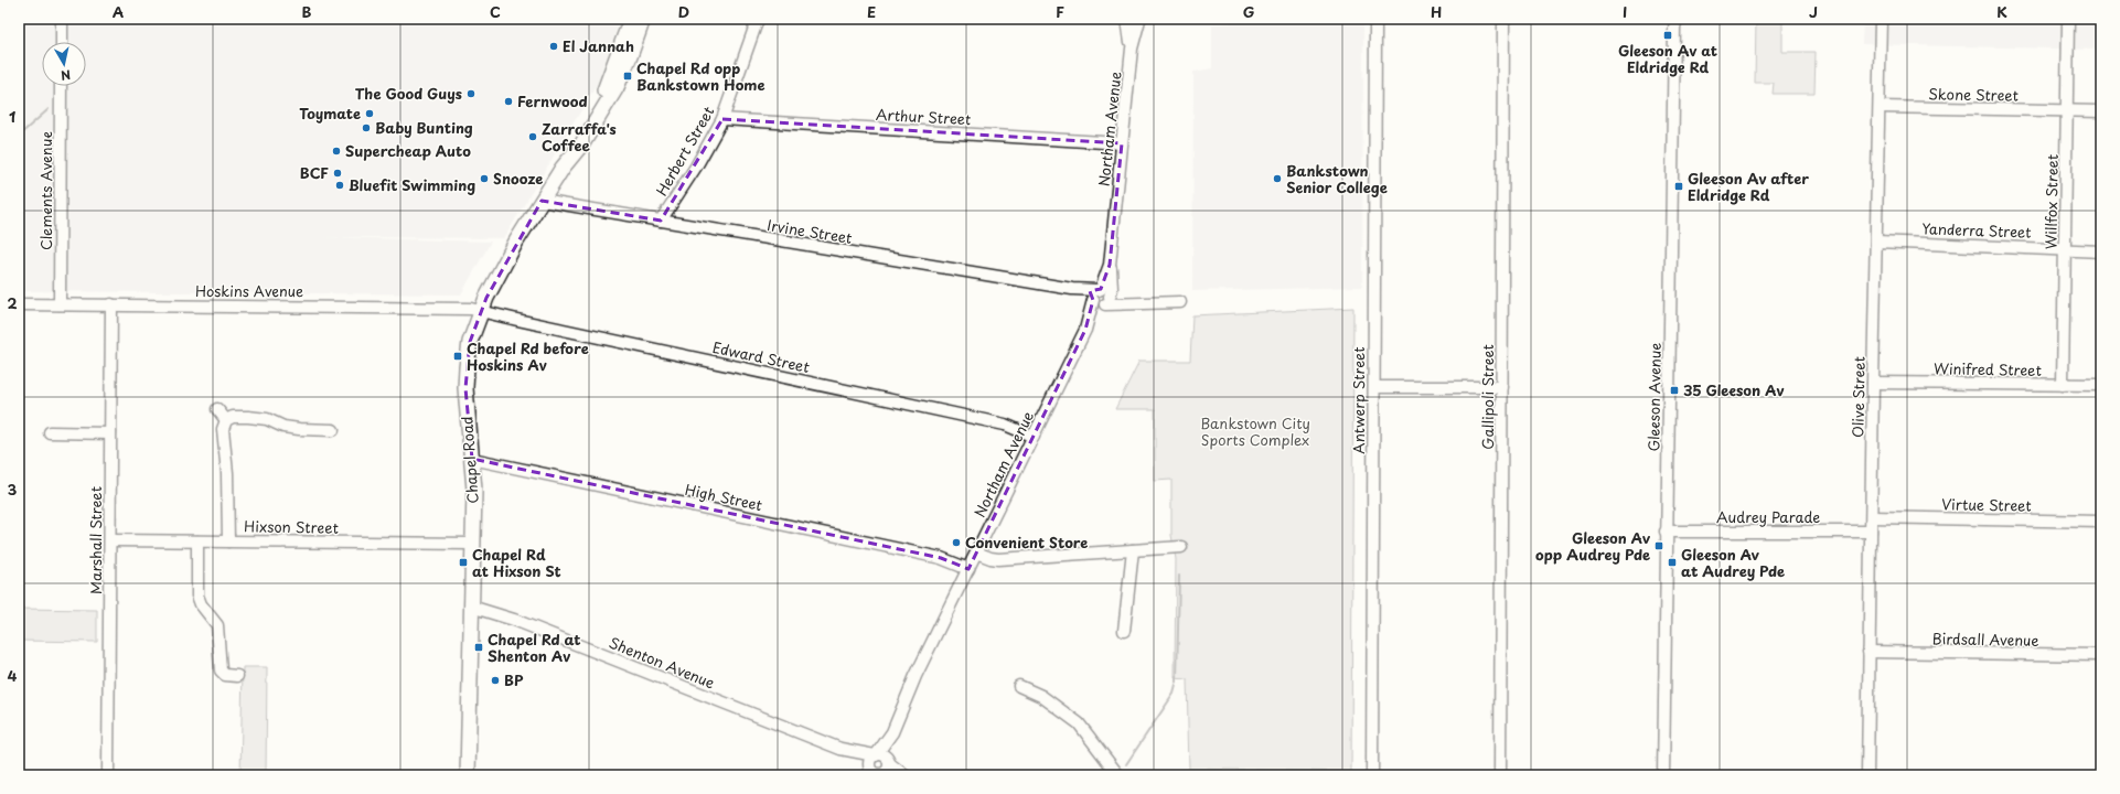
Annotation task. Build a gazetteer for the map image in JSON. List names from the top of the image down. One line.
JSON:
{"streets":{"main road":["Chapel Road"],"street":["Skone Street","Arthur Street","Northam Avenue","Herbert Street","Clements Avenue","Willfox Street","Yanderra Street","Irvine Street","Hoskins Avenue","Edward Street","Winifred Street","Gallipoli Street","Gleeson Avenue","Olive Street","Antwerp Street","High Street","Virtue Street","Audrey Parade","Hixson Street","Marshall Street","Birdsall Avenue","Shenton Avenue"]},"crossings":[["Skone Street","Willfox Street"],["Skone Street","Olive Street"],["Arthur Street","Northam Avenue"],["Arthur Street","Herbert Street"],["Northam Avenue","Irvine Street"],["Northam Avenue","Edward Street"],["Northam Avenue","High Street"],["Northam Avenue","Shenton Avenue"],["Herbert Street","Irvine Street"],["Clements Avenue","Hoskins Avenue"],["Willfox Street","Yanderra Street"],["Willfox Street","Winifred Street"],["Yanderra Street","Olive Street"],["Irvine Street","Chapel Road"],["Hoskins Avenue","Edward Street"],["Hoskins Avenue","Chapel Road"],["Hoskins Avenue","Marshall Street"],["Edward Street","Chapel Road"],["Winifred Street","Olive Street"],["Gleeson Avenue","Audrey Parade"],["Olive Street","Virtue Street"],["Olive Street","Audrey Parade"],["Olive Street","Birdsall Avenue"],["Chapel Road","High Street"],["Chapel Road","Hixson Street"],["Chapel Road","Shenton Avenue"],["Hixson Street","Marshall Street"]],"parks":["Bankstown City Sports Complex"],"places":{"transit":["Gleeson Av at Eldridge Rd","Chapel Rd opp Bankstown Home","Gleeson Av after Eldridge Rd","Chapel Rd before Hoskins Av","35 Gleeson Av","Gleeson Av opp Audrey Pde","Chapel Rd at Hixson St","Gleeson Av at Audrey Pde","Chapel Rd at Shenton Av"],"other":["El Jannah","The Good Guys","Fernwood","Toymate","Baby Bunting","Zarraffa's Coffee","Supercheap Auto","BCF","Snooze","Bankstown Senior College","Bluefit Swimming","Convenient Store","BP"]},"north":"bottom","grid":{"columns":["A","B","C","D","E","F","G","H","I","J","K"],"rows":["1","2","3","4"]}}
